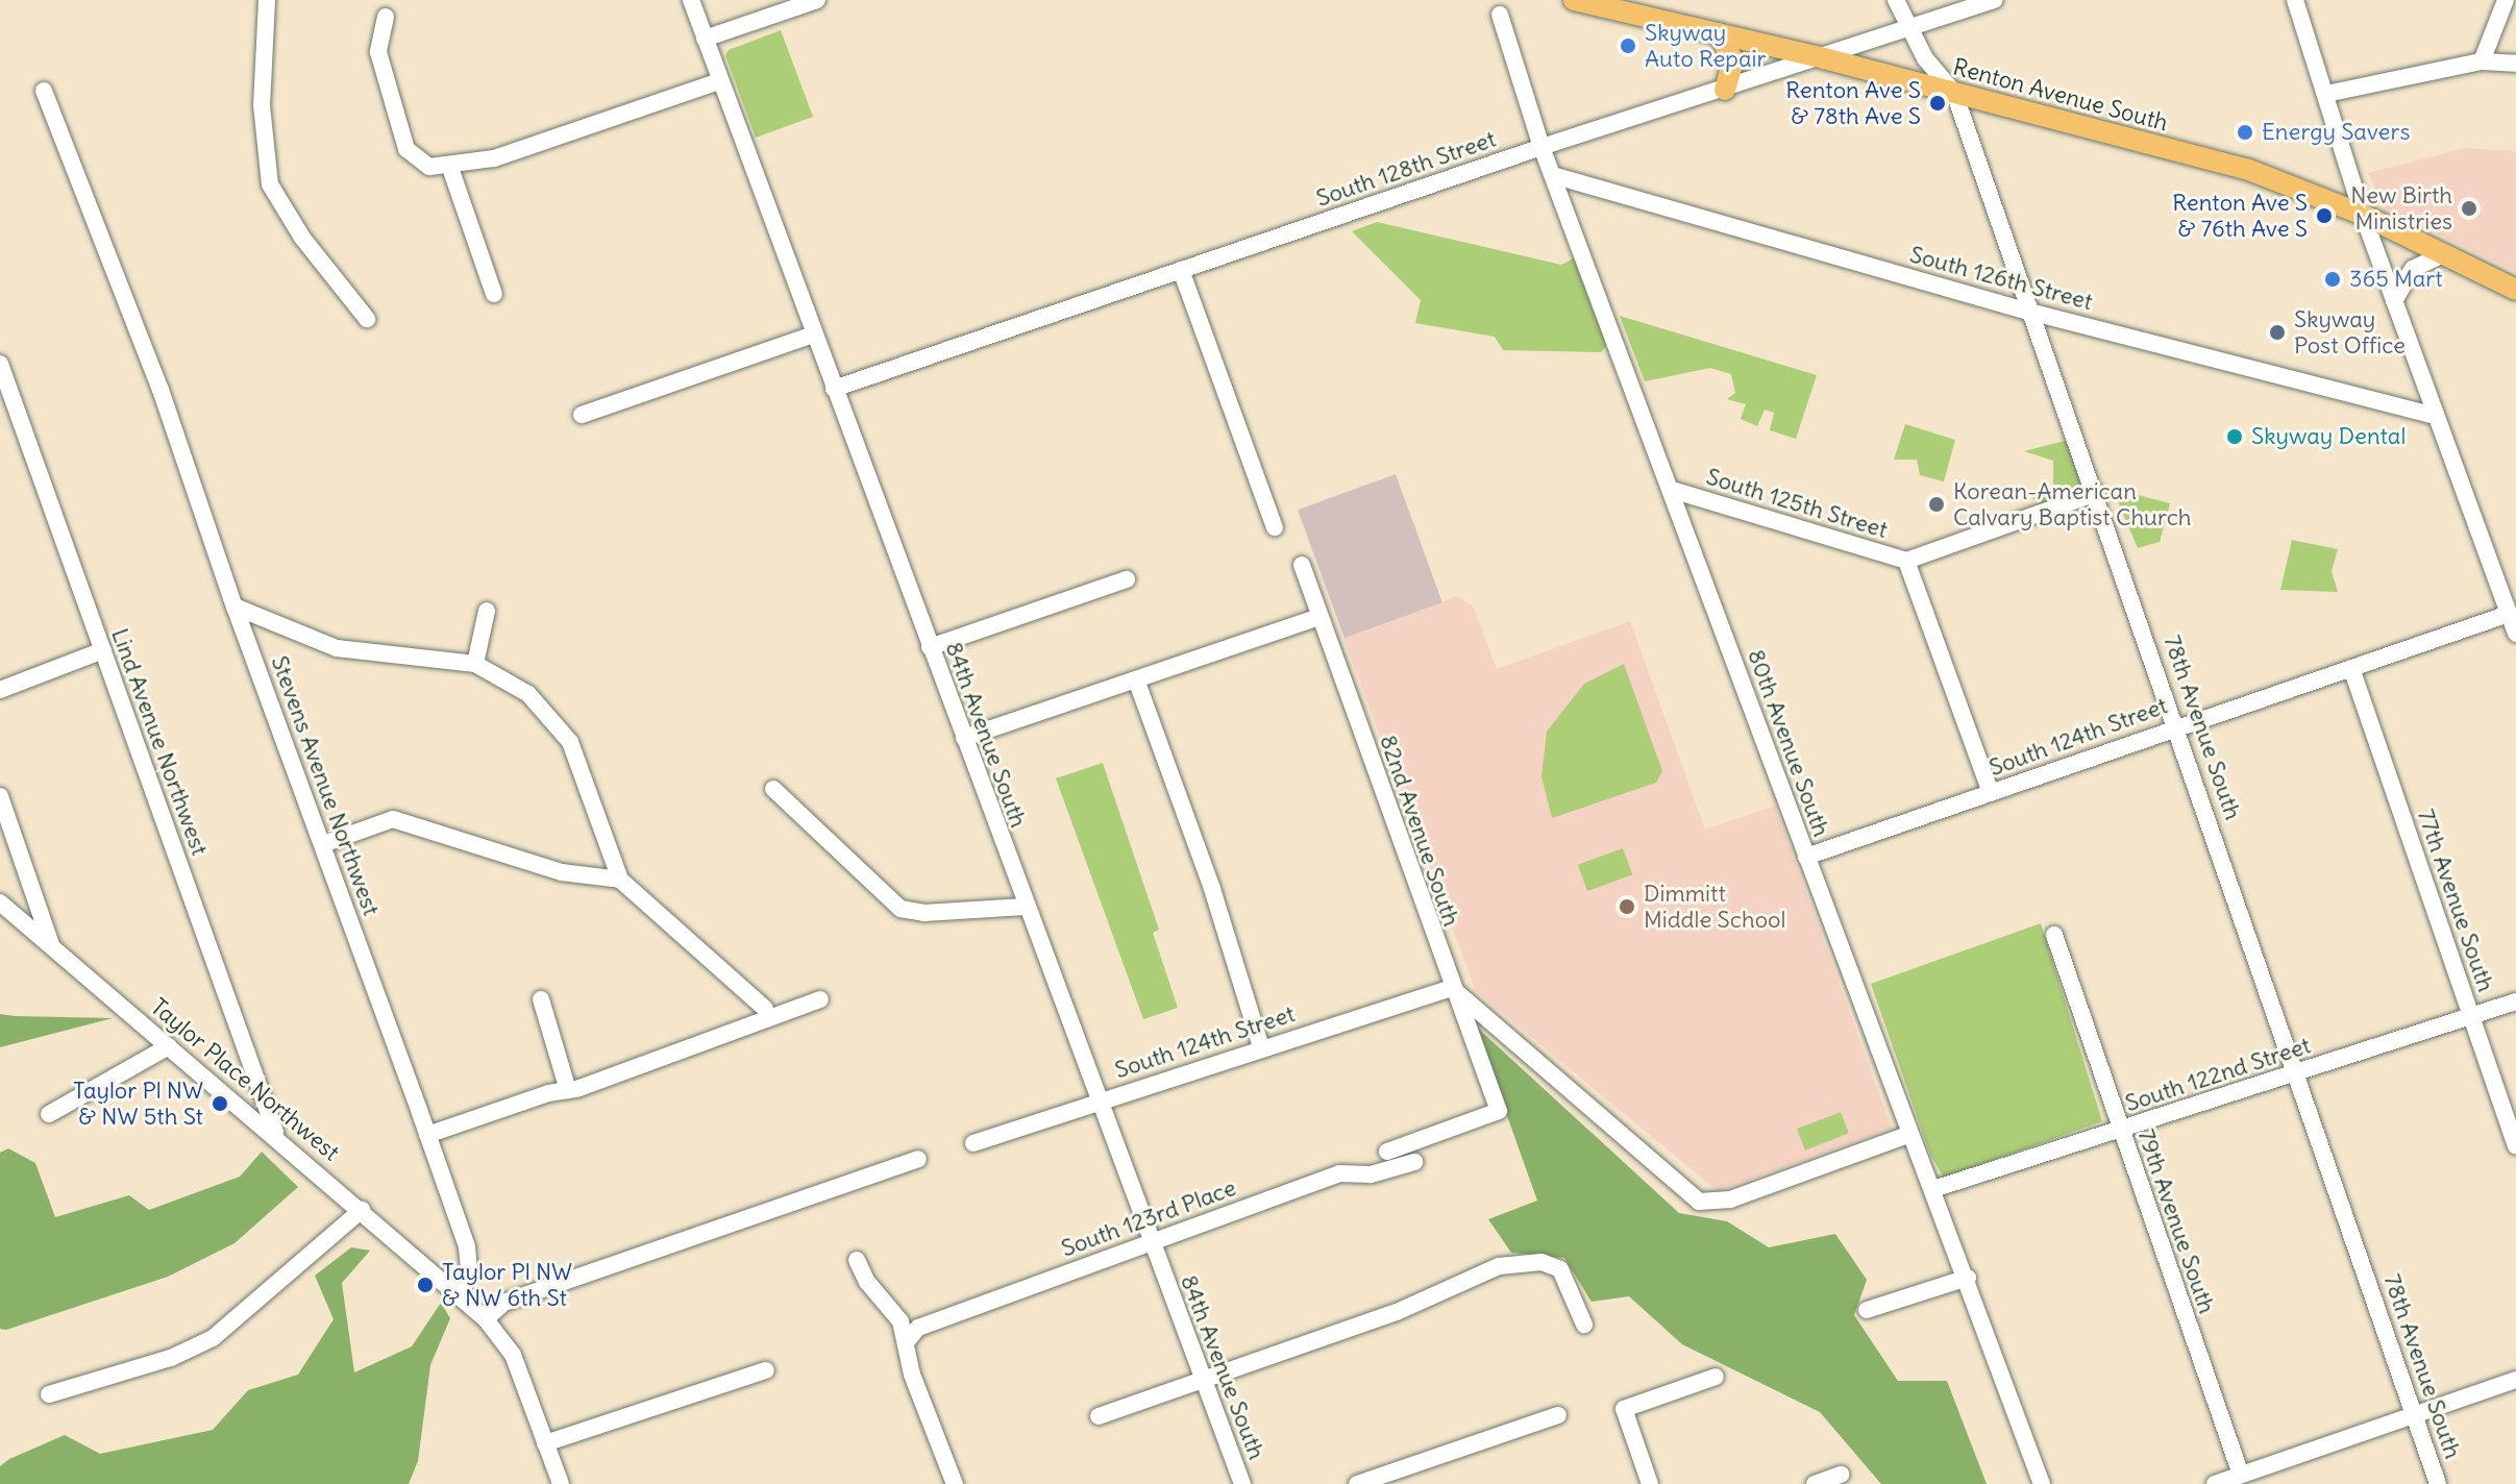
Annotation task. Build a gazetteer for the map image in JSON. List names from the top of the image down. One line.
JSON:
{"streets":{"main road":["Renton Avenue South"],"street":["South 128th Street","South 126th Street","South 125th Street","78th Avenue South","84th Avenue South","South 124th Street","Lind Avenue Northwest","80th Avenue South","Stevens Avenue Northwest","82nd Avenue South","77th Avenue South","South 122nd Street","Taylor Place Northwest","South 123rd Place","79th Avenue South"]},"crossings":[["Renton Avenue South","South 128th Street"],["Renton Avenue South","78th Avenue South"],["South 128th Street","78th Avenue South"],["South 128th Street","84th Avenue South"],["South 128th Street","80th Avenue South"],["South 126th Street","78th Avenue South"],["South 126th Street","80th Avenue South"],["South 125th Street","78th Avenue South"],["South 125th Street","80th Avenue South"],["78th Avenue South","South 124th Street"],["78th Avenue South","South 122nd Street"],["84th Avenue South","South 124th Street"],["84th Avenue South","South 123rd Place"],["South 124th Street","80th Avenue South"],["South 124th Street","82nd Avenue South"],["South 124th Street","77th Avenue South"],["Lind Avenue Northwest","Taylor Place Northwest"],["80th Avenue South","South 122nd Street"],["Stevens Avenue Northwest","Taylor Place Northwest"],["77th Avenue South","South 122nd Street"],["South 122nd Street","79th Avenue South"]],"places":["Skyway Auto Repair","Renton Ave S & 78th Ave S","Energy Savers","New Birth Ministries","Renton Ave S & 76th Ave S","365 Mart","Skyway Post Office","Skyway Dental","Korean-American Calvary Baptist Church","Dimmitt Middle School","Taylor Pl NW & NW 5th St","Taylor Pl NW & NW 6th St"]}
